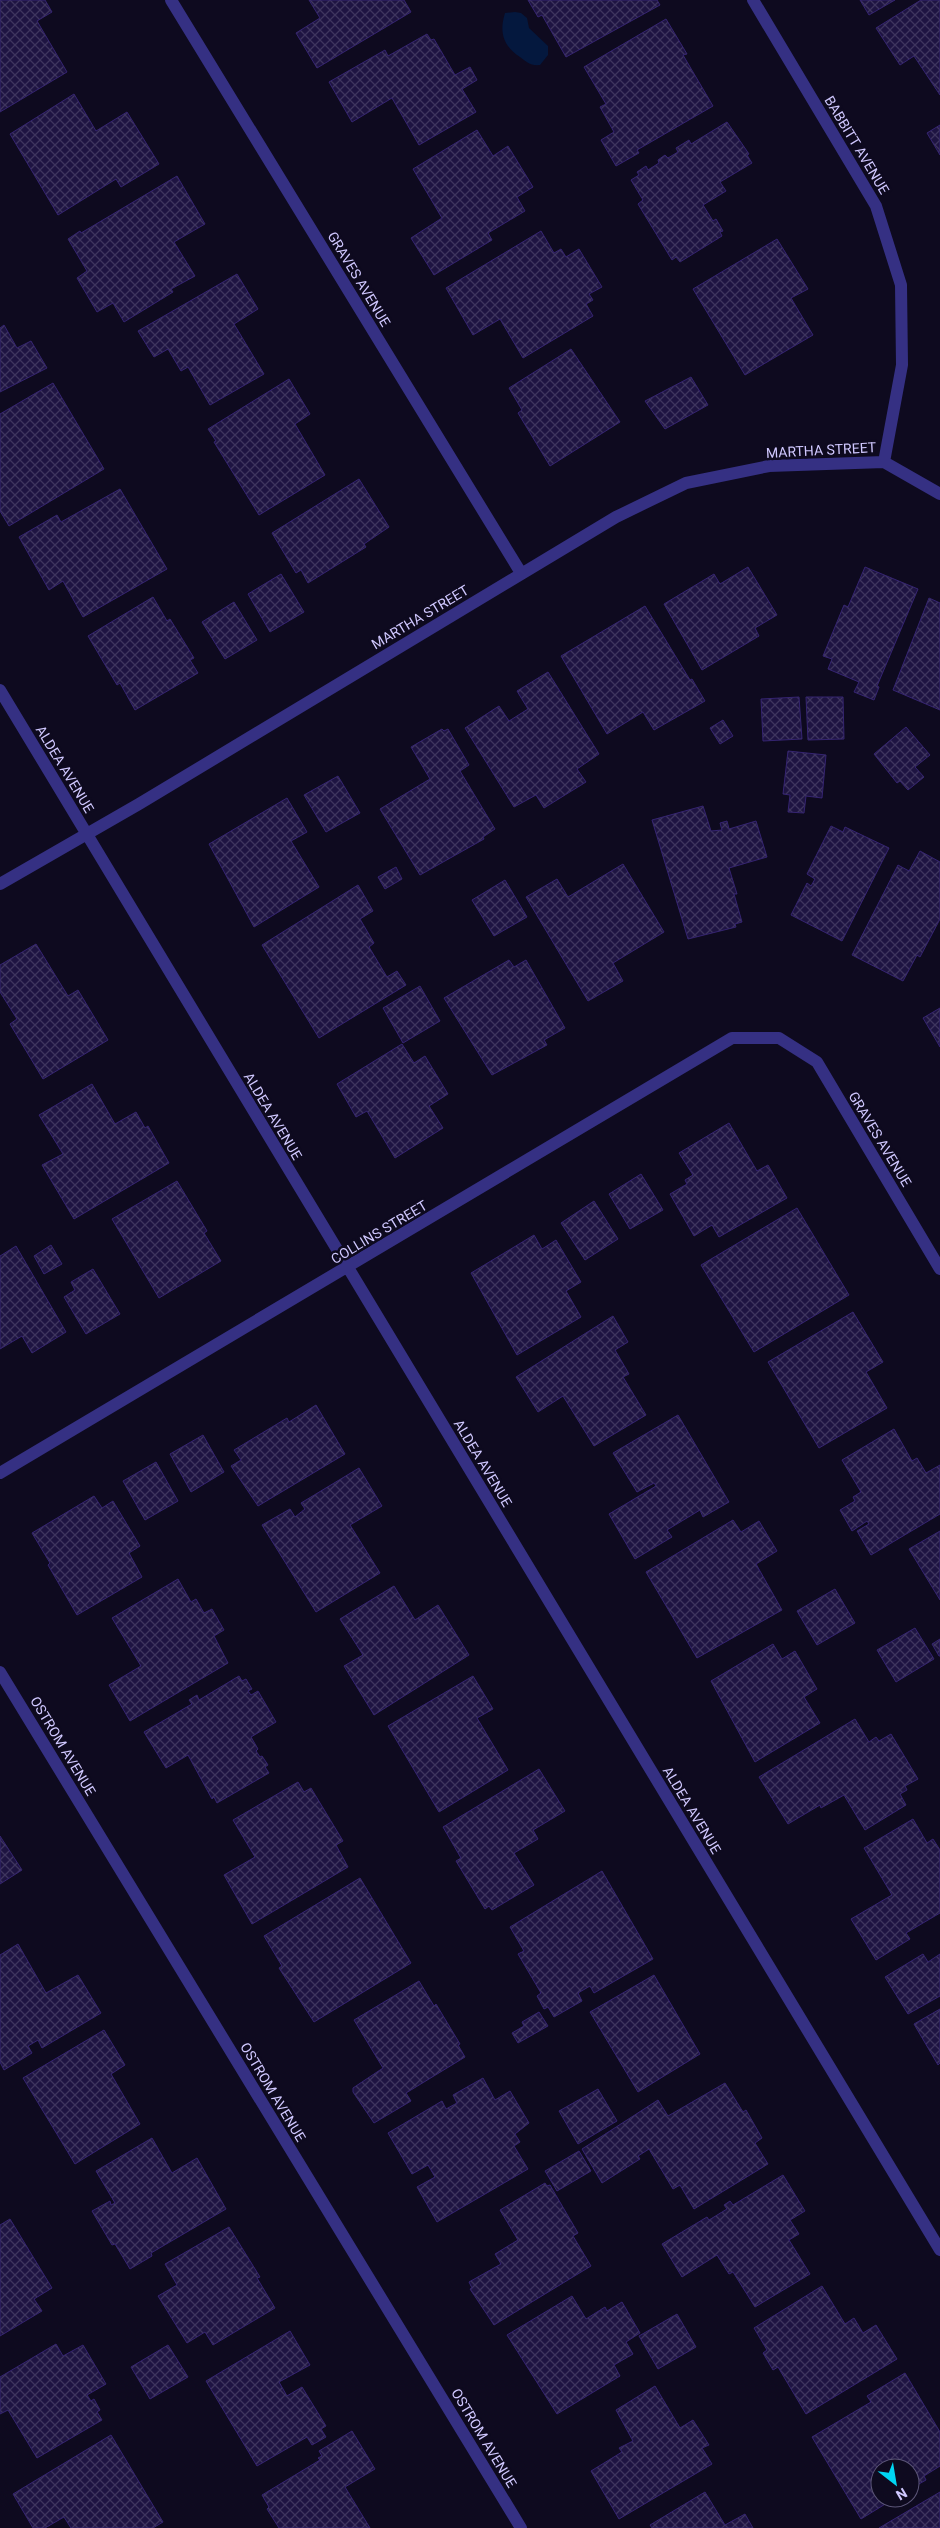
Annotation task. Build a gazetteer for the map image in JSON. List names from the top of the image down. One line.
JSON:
{"streets":{"street":["BABBITT AVENUE","GRAVES AVENUE","MARTHA STREET","ALDEA AVENUE","COLLINS STREET","OSTROM AVENUE"]},"crossings":[["BABBITT AVENUE","MARTHA STREET"],["GRAVES AVENUE","MARTHA STREET"],["GRAVES AVENUE","COLLINS STREET"],["MARTHA STREET","ALDEA AVENUE"],["ALDEA AVENUE","COLLINS STREET"]],"north":"bottom right"}
